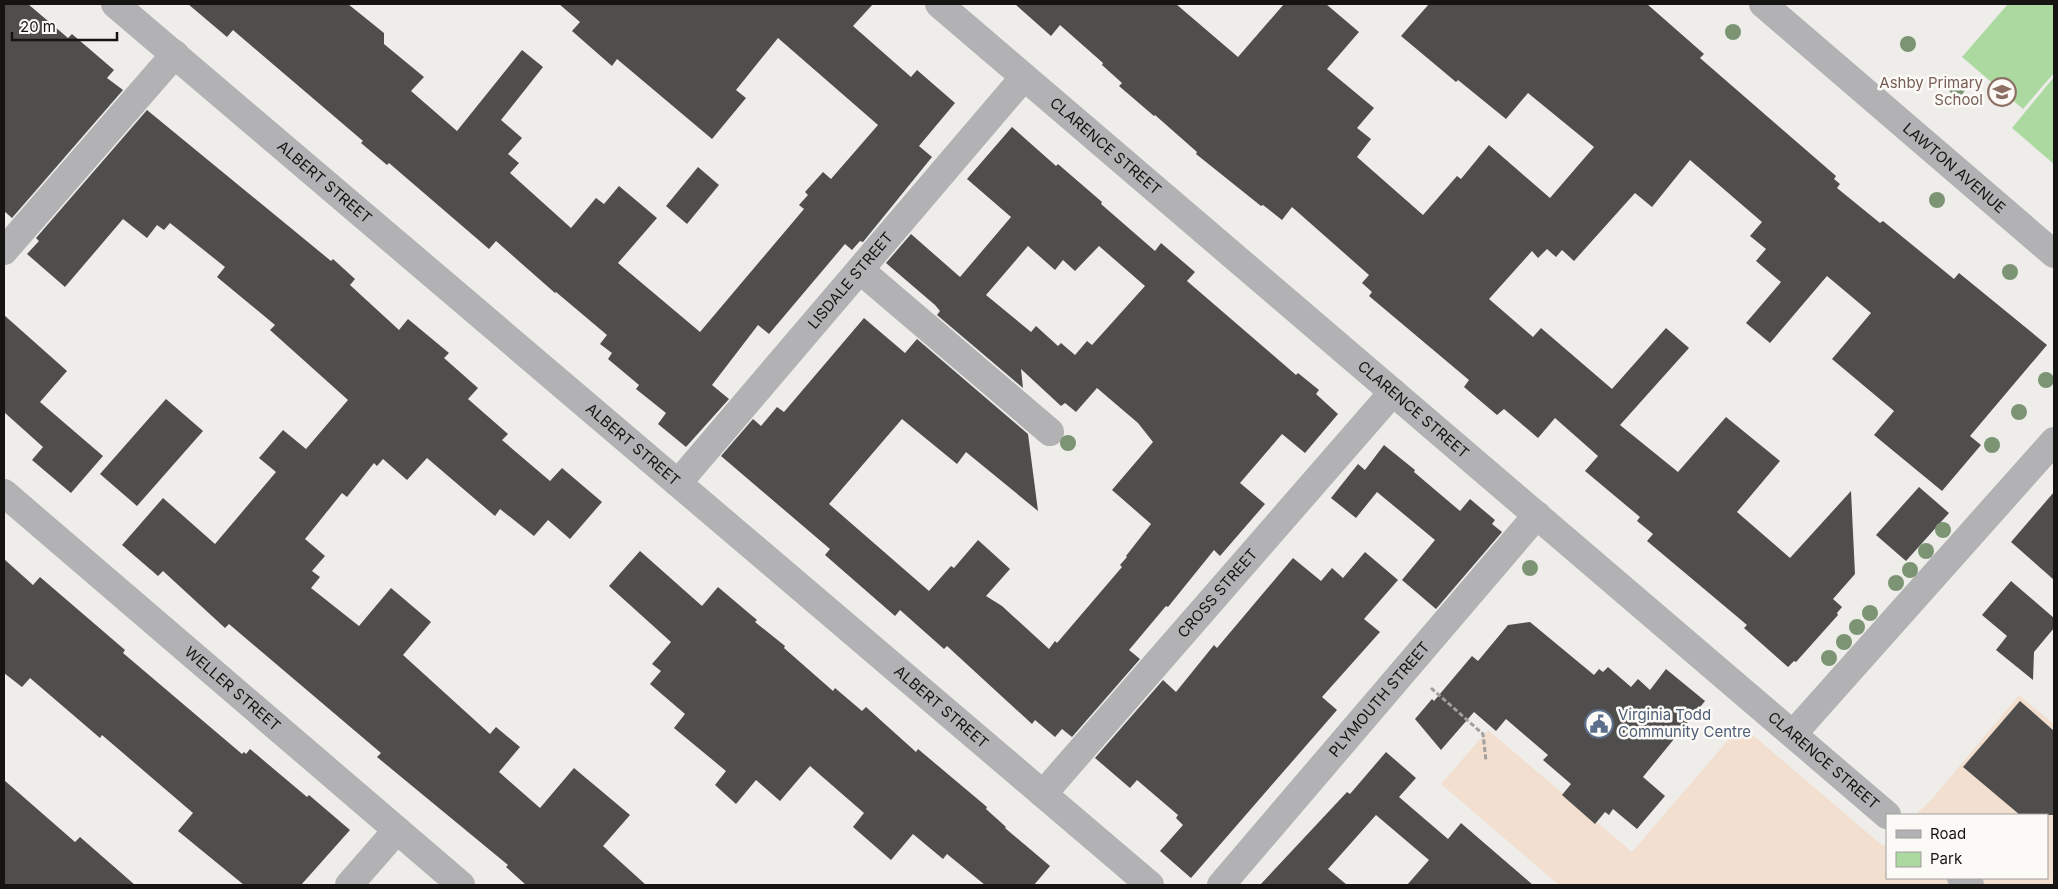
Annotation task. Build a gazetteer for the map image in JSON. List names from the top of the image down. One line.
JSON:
{"streets":{"street":["CLARENCE STREET","LAWTON AVENUE","ALBERT STREET","LISDALE STREET","CROSS STREET","WELLER STREET","PLYMOUTH STREET"]},"crossings":[["CLARENCE STREET","LISDALE STREET"],["CLARENCE STREET","CROSS STREET"],["CLARENCE STREET","PLYMOUTH STREET"],["ALBERT STREET","LISDALE STREET"],["ALBERT STREET","CROSS STREET"]],"places":{"school or university":["Ashby Primary School"],"public building":["Virginia Todd Community Centre"]},"legend":["Road","Park"],"scale_bar":"20 m"}
